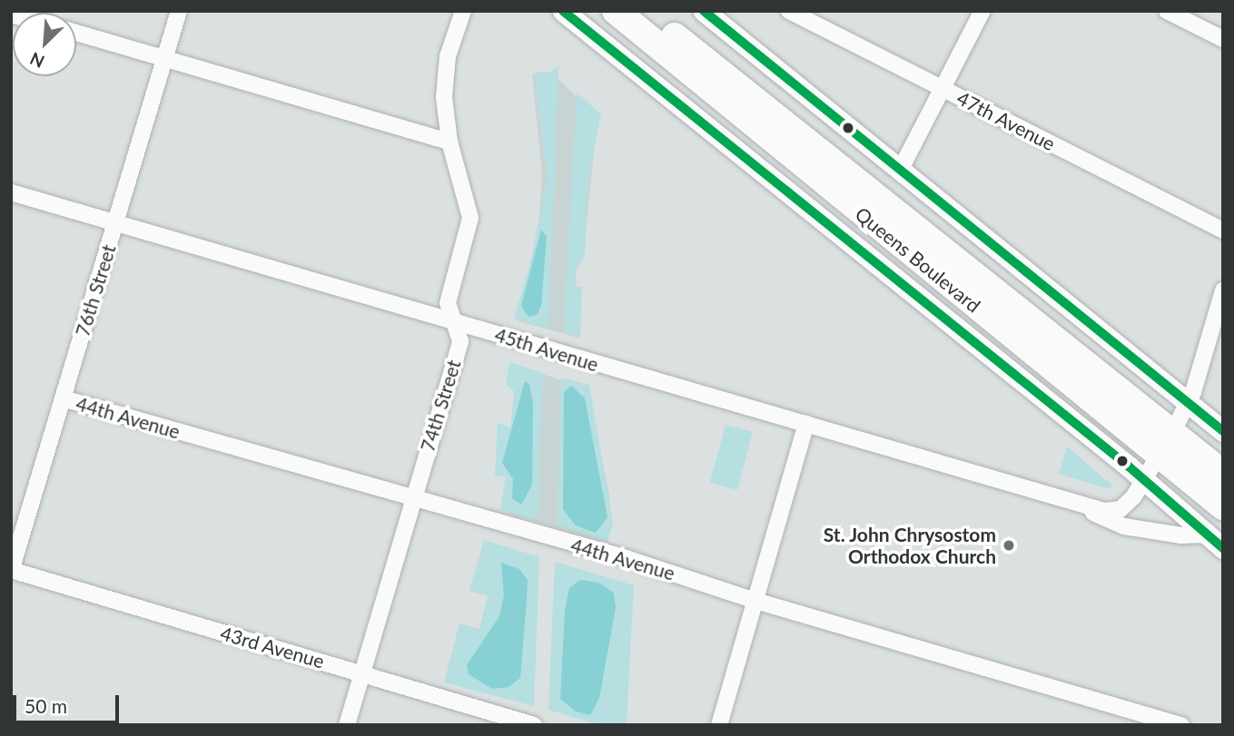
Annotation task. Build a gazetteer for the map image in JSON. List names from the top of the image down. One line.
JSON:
{"streets":{"main road":["Queens Boulevard"],"street":["47th Avenue","76th Street","45th Avenue","74th Street","44th Avenue","43rd Avenue"]},"crossings":[["Queens Boulevard","45th Avenue"],["76th Street","45th Avenue"],["76th Street","44th Avenue"],["76th Street","43rd Avenue"],["45th Avenue","74th Street"],["74th Street","44th Avenue"],["74th Street","43rd Avenue"]],"places":["St. John Chrysostom Orthodox Church"],"scale_bar":"50 m","north":"bottom left"}
